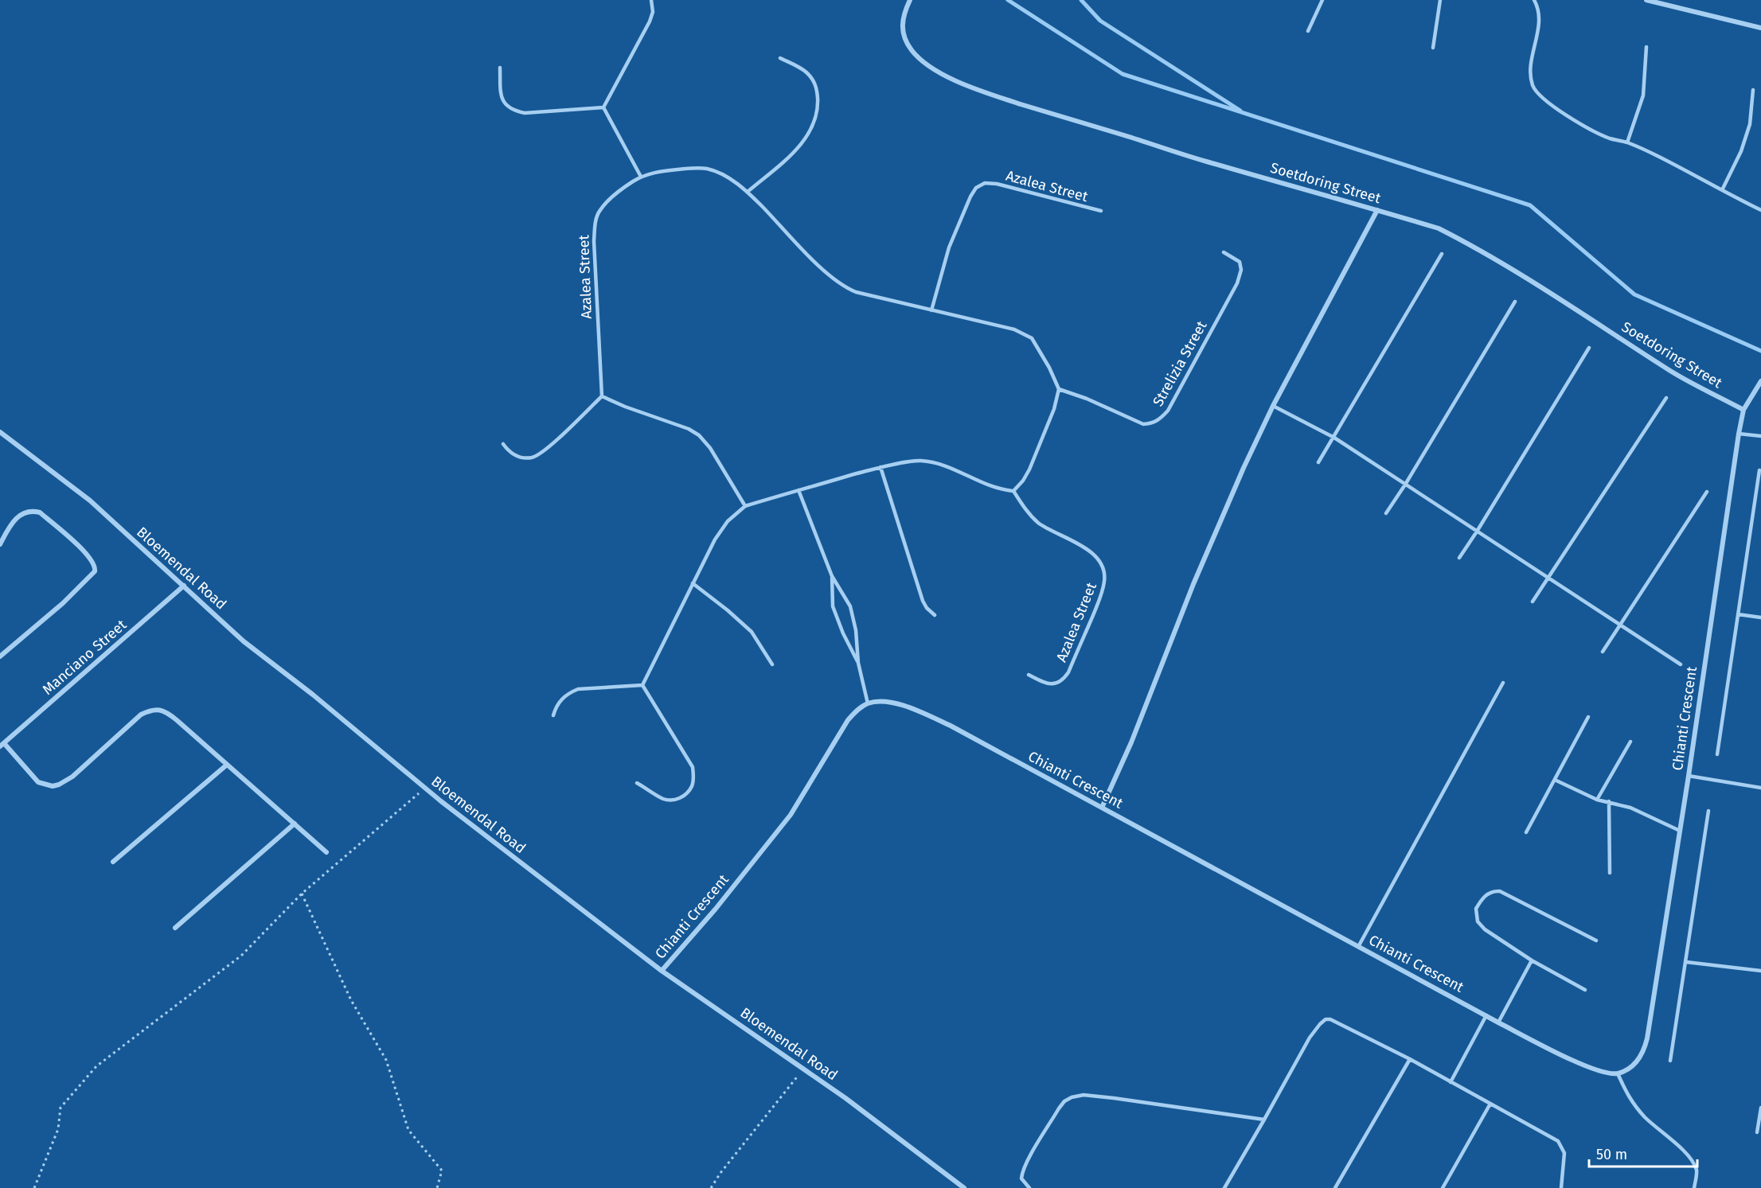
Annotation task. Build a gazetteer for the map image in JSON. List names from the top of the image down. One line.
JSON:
{"streets":{"street":["Soetdoring Street","Bloemendal Road","Manciano Street","Chianti Crescent"],"lane":["Azalea Street","Strelizia Street"]},"crossings":[["Soetdoring Street","Chianti Crescent"],["Azalea Street","Strelizia Street"],["Bloemendal Road","Manciano Street"],["Bloemendal Road","Chianti Crescent"]],"scale_bar":"50 m"}
